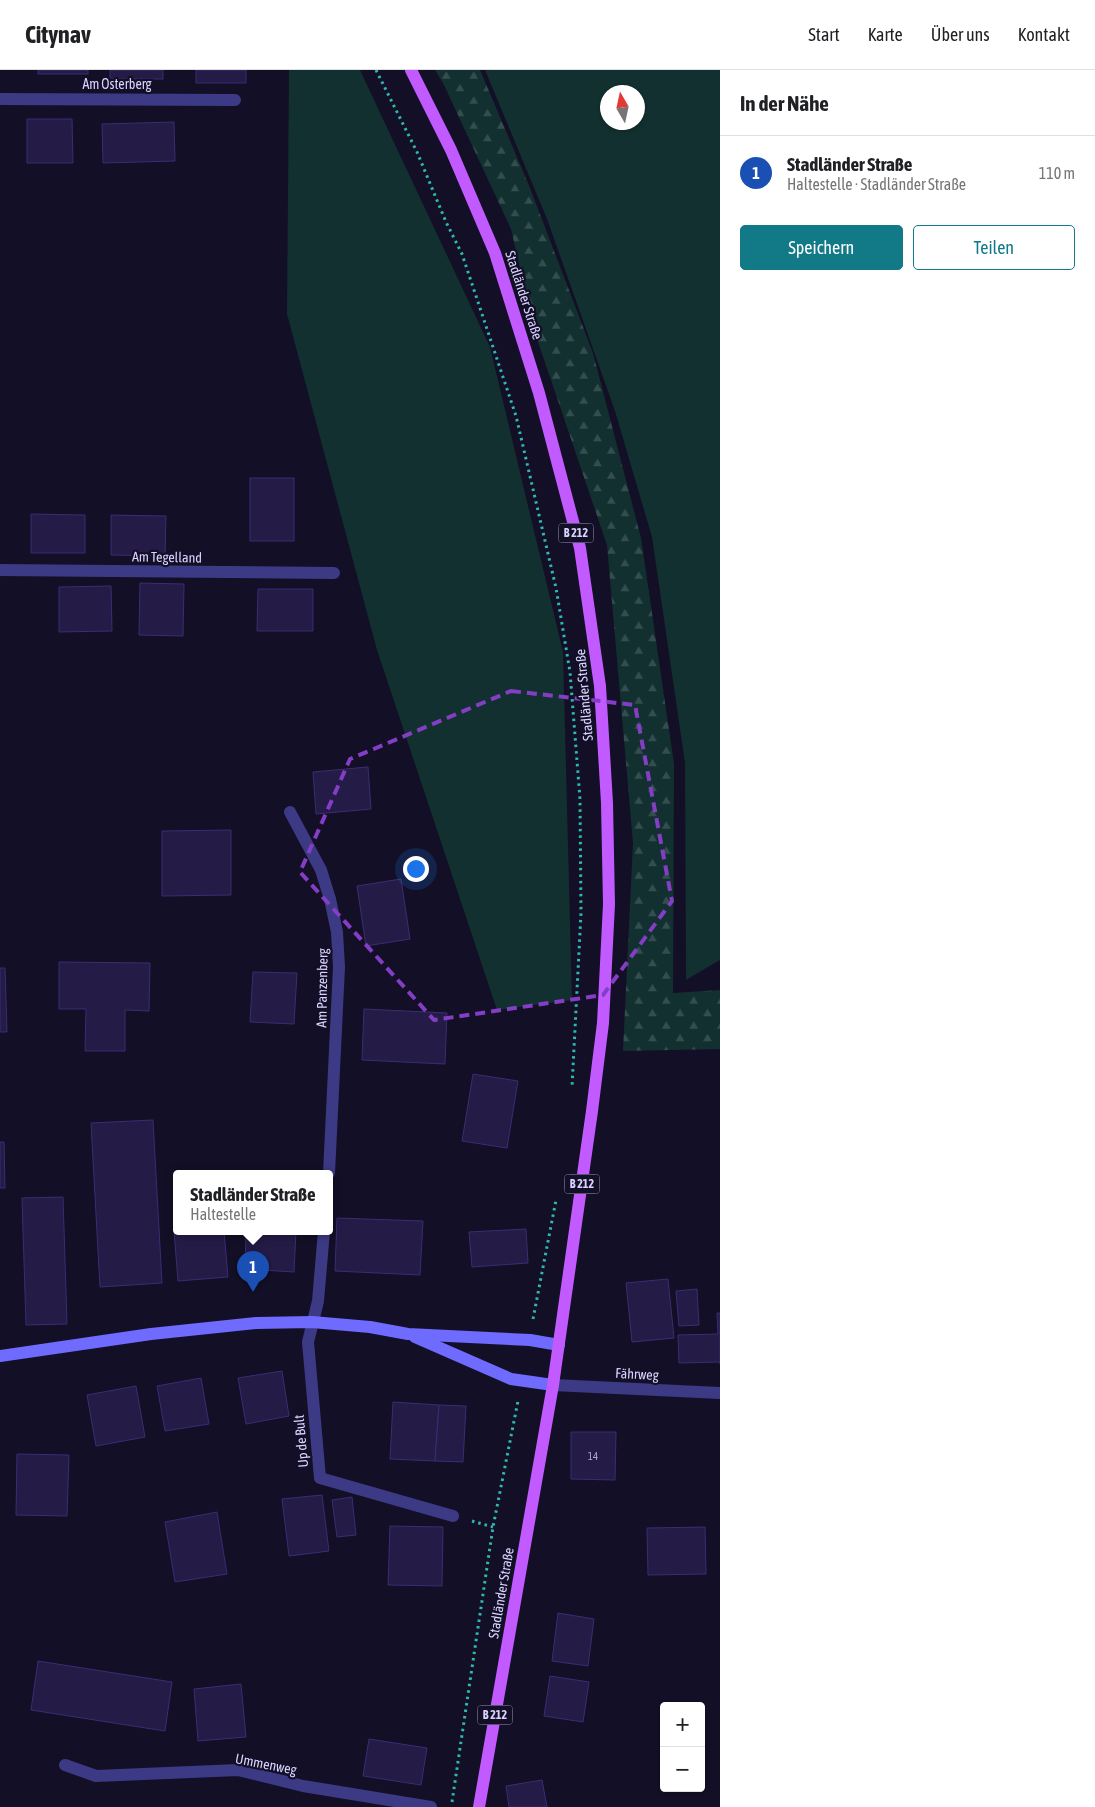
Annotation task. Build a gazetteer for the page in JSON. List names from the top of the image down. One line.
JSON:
{"streets":{"main road":["Stadländer Straße","B 212"],"street":["Am Osterberg","Am Tegelland","Am Panzenberg","Fährweg","Up de Bult","Ummenweg"]},"crossings":[["Stadländer Straße","Fährweg"]],"house_numbers":["14"],"north":"top","page":{"header":"Citynav","nav":["Start","Karte","Über uns","Kontakt"],"heading":"In der Nähe","list":[{"mark":"1","name":"Stadländer Straße","note":"Haltestelle · Stadländer Straße","value":"110 m"}],"buttons":["Speichern","Teilen"],"popup":["Stadländer Straße","Haltestelle"],"pins":"1","map_buttons":["+","−"]}}
